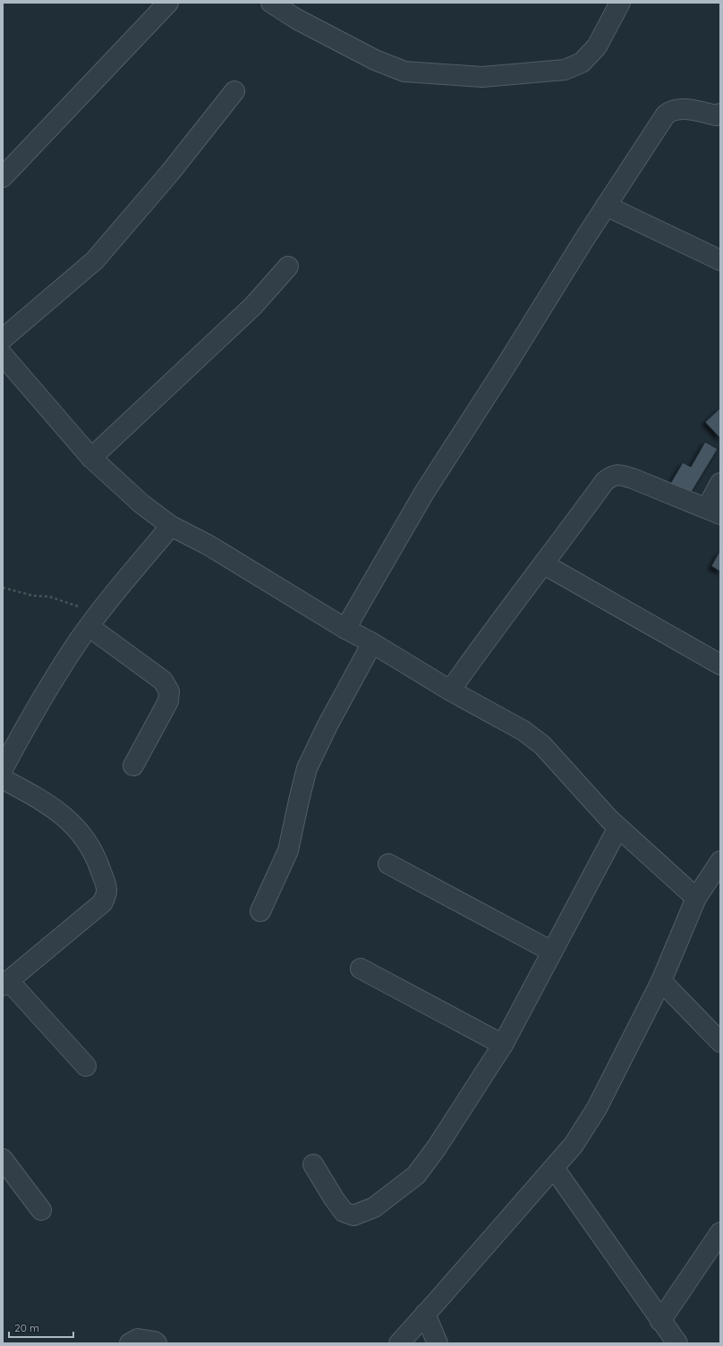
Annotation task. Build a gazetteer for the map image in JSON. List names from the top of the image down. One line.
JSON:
{"scale_bar":"20 m"}
